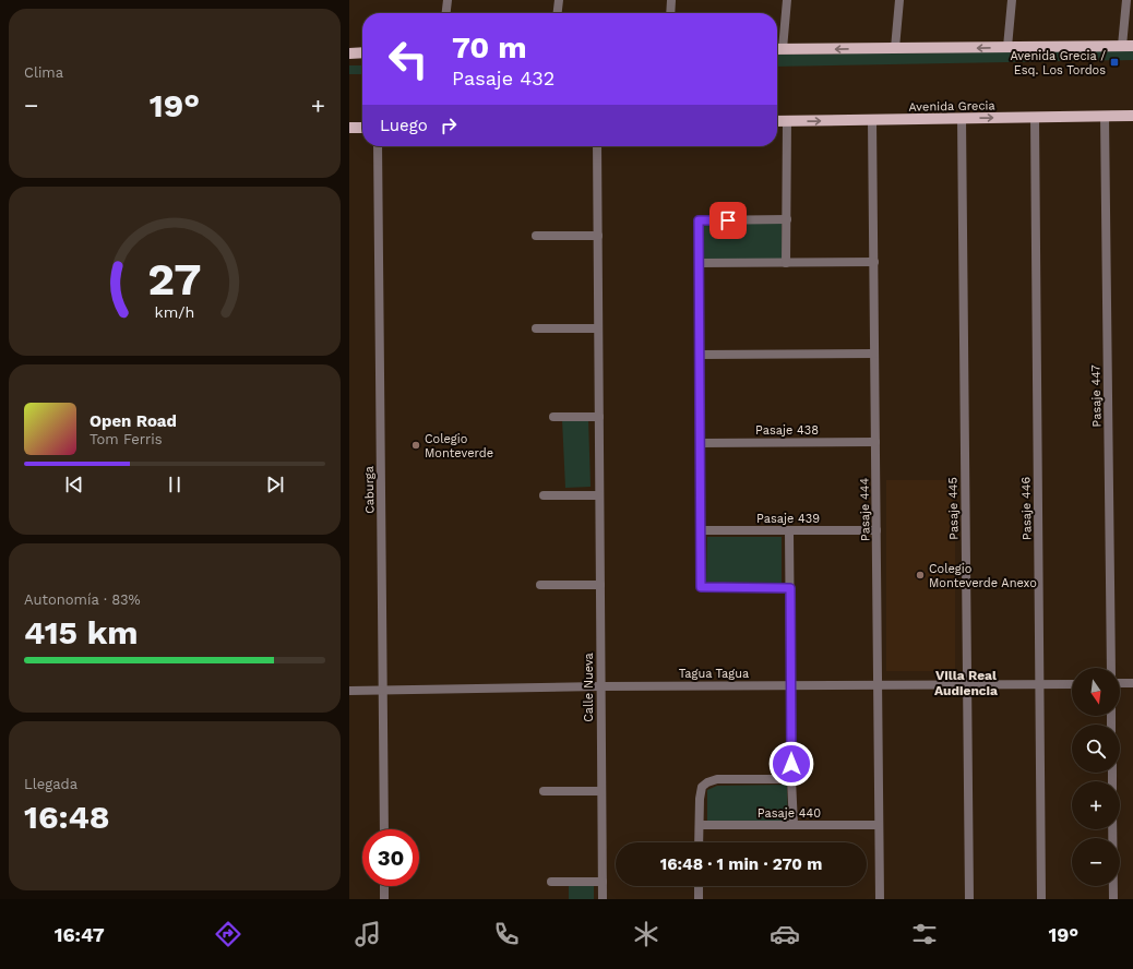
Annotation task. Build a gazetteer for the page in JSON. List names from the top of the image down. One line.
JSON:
{"streets":{"main road":["Avenida Grecia"],"street":["Pasaje 447","Pasaje 438","Caburga","Pasaje 445","Pasaje 446","Pasaje 444","Pasaje 439","Tagua Tagua","Calle Nueva","Pasaje 440"]},"crossings":[["Avenida Grecia","Pasaje 447"],["Avenida Grecia","Pasaje 445"],["Avenida Grecia","Pasaje 446"],["Avenida Grecia","Pasaje 444"],["Pasaje 438","Pasaje 444"],["Caburga","Tagua Tagua"],["Pasaje 445","Tagua Tagua"],["Pasaje 446","Tagua Tagua"],["Pasaje 444","Pasaje 439"],["Pasaje 444","Tagua Tagua"],["Pasaje 444","Pasaje 440"],["Tagua Tagua","Calle Nueva"]],"districts":["Villa Real Audiencia"],"places":{"transit":["Avenida Grecia / Esq. Los Tordos"],"other":["Colegio Monteverde","Colegio Monteverde Anexo"]},"north":"bottom","page":{"tile":["Clima",["Autonomía · 83%","415 km"],["Llegada","16:48"]],"turn":["70 m","Pasaje 432"],"heat":["−","19°","+"],"then":"Luego","song":["Open Road","Tom Ferris"],"map_buttons":["+","−"],"limit":"30","trip":"16:48 · 1 min · 270 m","tabs":["16:47","19°"],"gauge":["27","km/h"]}}
